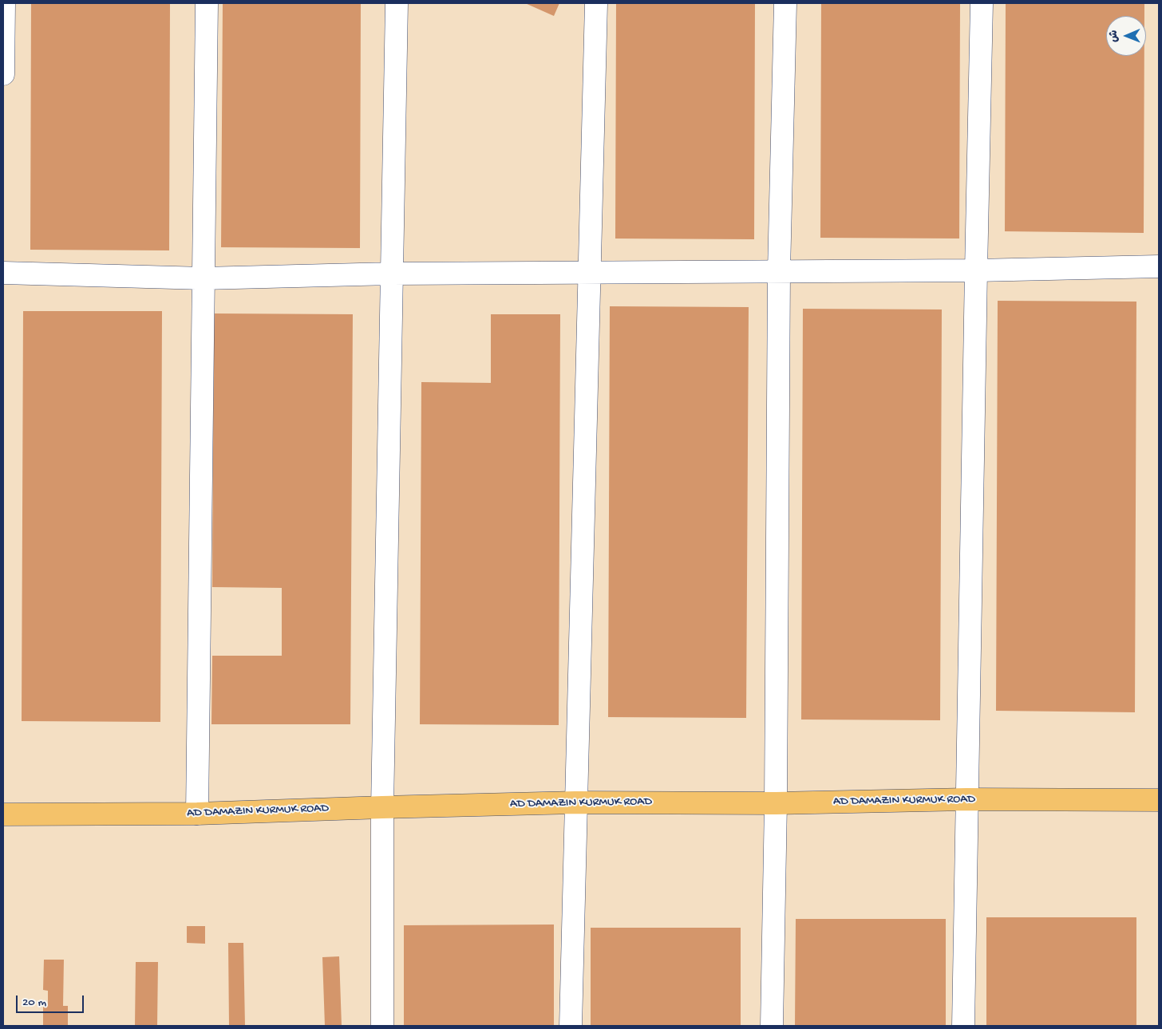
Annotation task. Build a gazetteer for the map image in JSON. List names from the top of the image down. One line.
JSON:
{"streets":{"highway":["AD DAMAZIN KURMUK ROAD"]},"scale_bar":"20 m","north":"left"}
